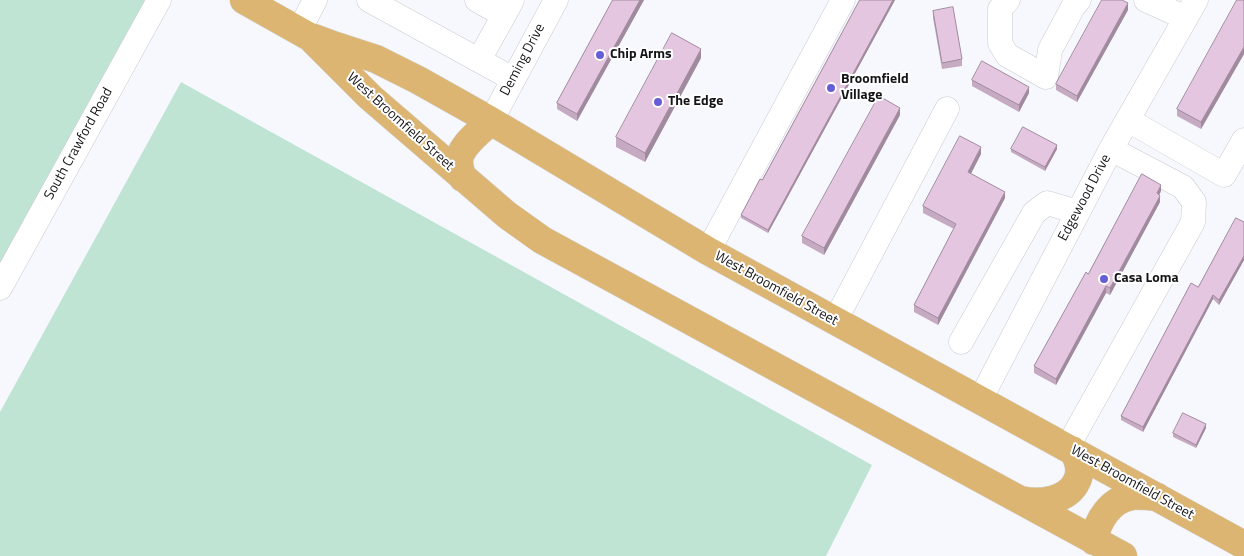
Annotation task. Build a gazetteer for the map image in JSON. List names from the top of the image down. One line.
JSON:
{"streets":{"main road":["West Broomfield Street"],"street":["Deming Drive","South Crawford Road","Edgewood Drive"]},"crossings":[["Deming Drive","West Broomfield Street"],["West Broomfield Street","Edgewood Drive"]],"places":["Chip Arms","Broomfield Village","The Edge","Casa Loma"]}
